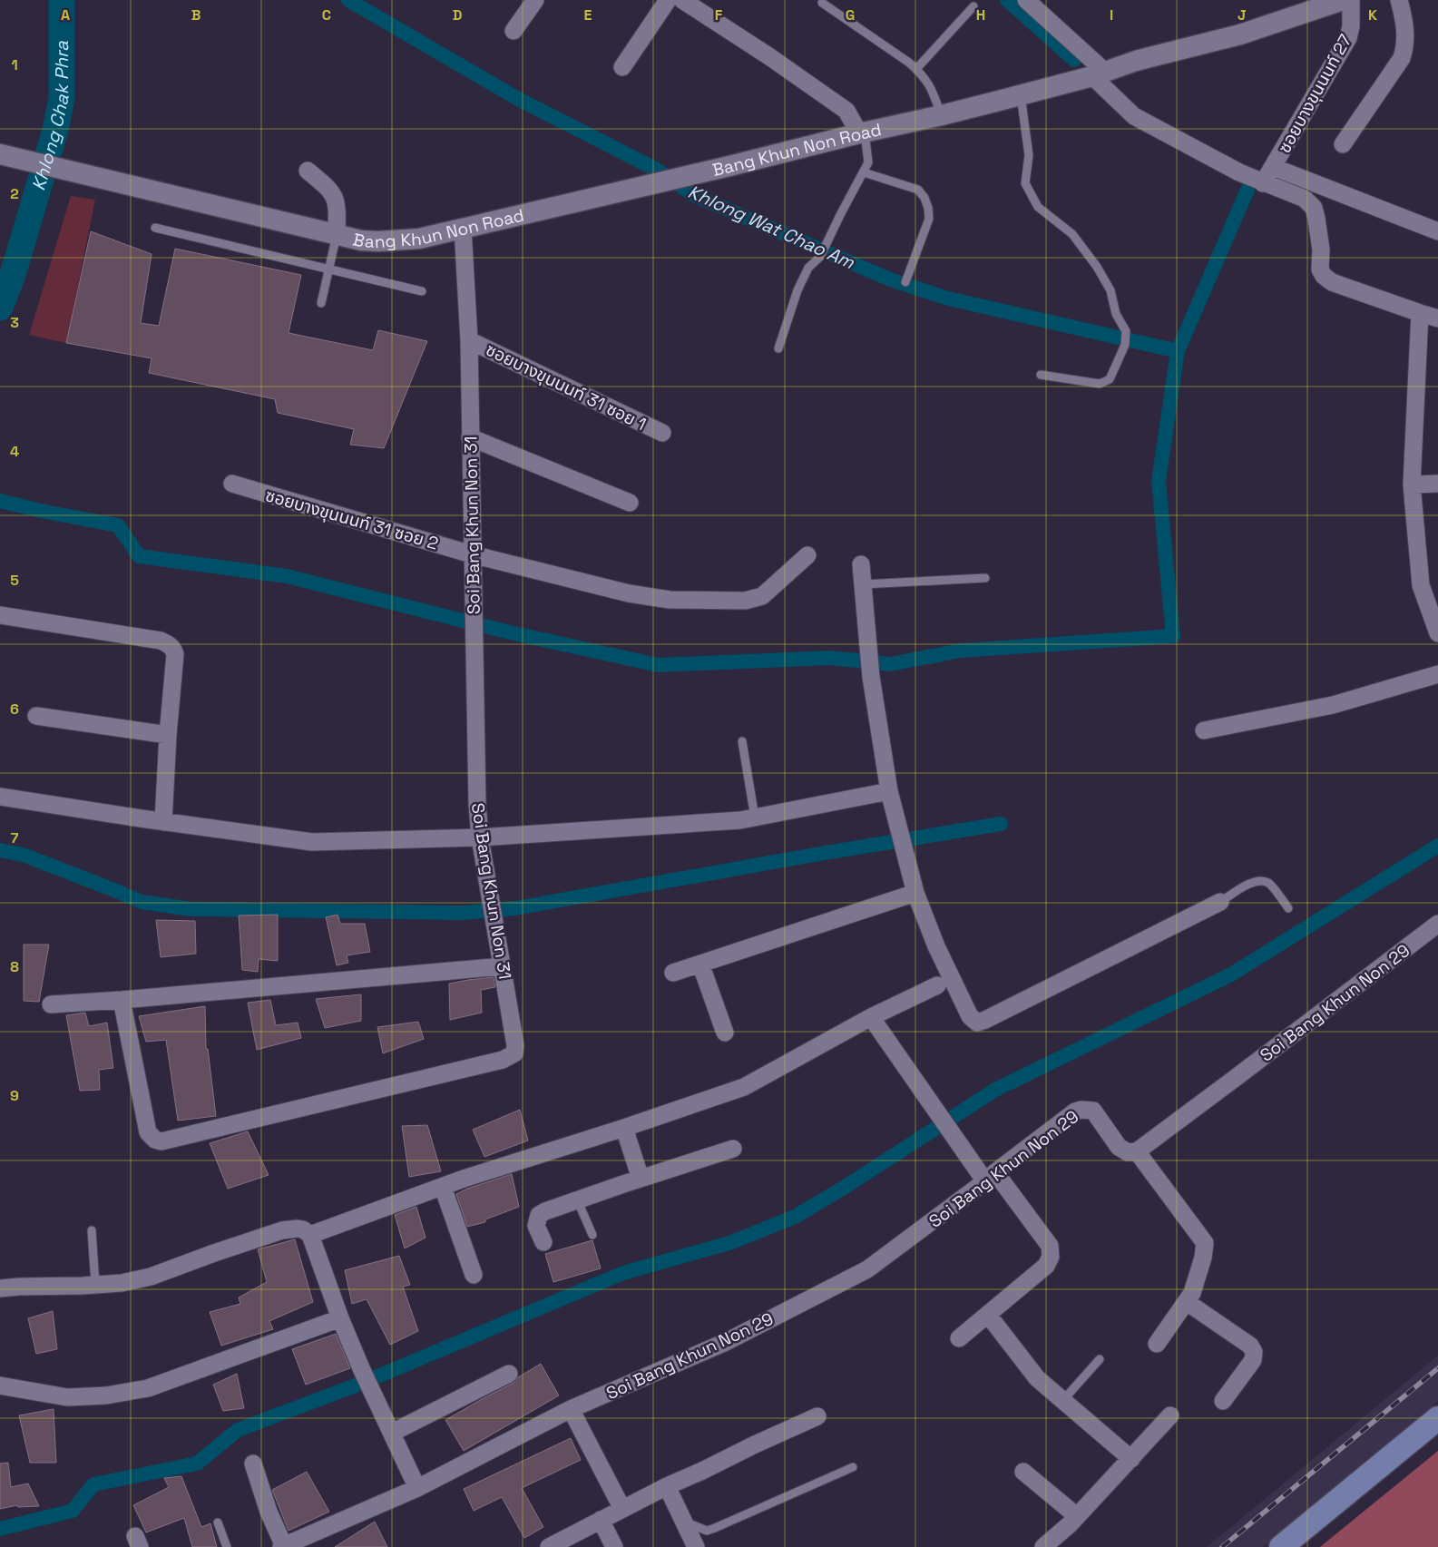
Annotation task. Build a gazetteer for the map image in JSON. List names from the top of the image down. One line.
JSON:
{"streets":{"street":["ซอยบางขุนนนท์ 27","Bang Khun Non Road","ซอยบางขุนนนท์ 31 ซอย 1","ซอยบางขุนนนท์ 31 ซอย 2","Soi Bang Khun Non 31","Soi Bang Khun Non 29"]},"crossings":[["Bang Khun Non Road","Soi Bang Khun Non 31"],["ซอยบางขุนนนท์ 31 ซอย 1","Soi Bang Khun Non 31"],["ซอยบางขุนนนท์ 31 ซอย 2","Soi Bang Khun Non 31"]],"water":["Khlong Chak Phra","Khlong Wat Chao Am"],"grid":{"columns":["A","B","C","D","E","F","G","H","I","J","K"],"rows":["1","2","3","4","5","6","7","8","9"]}}
